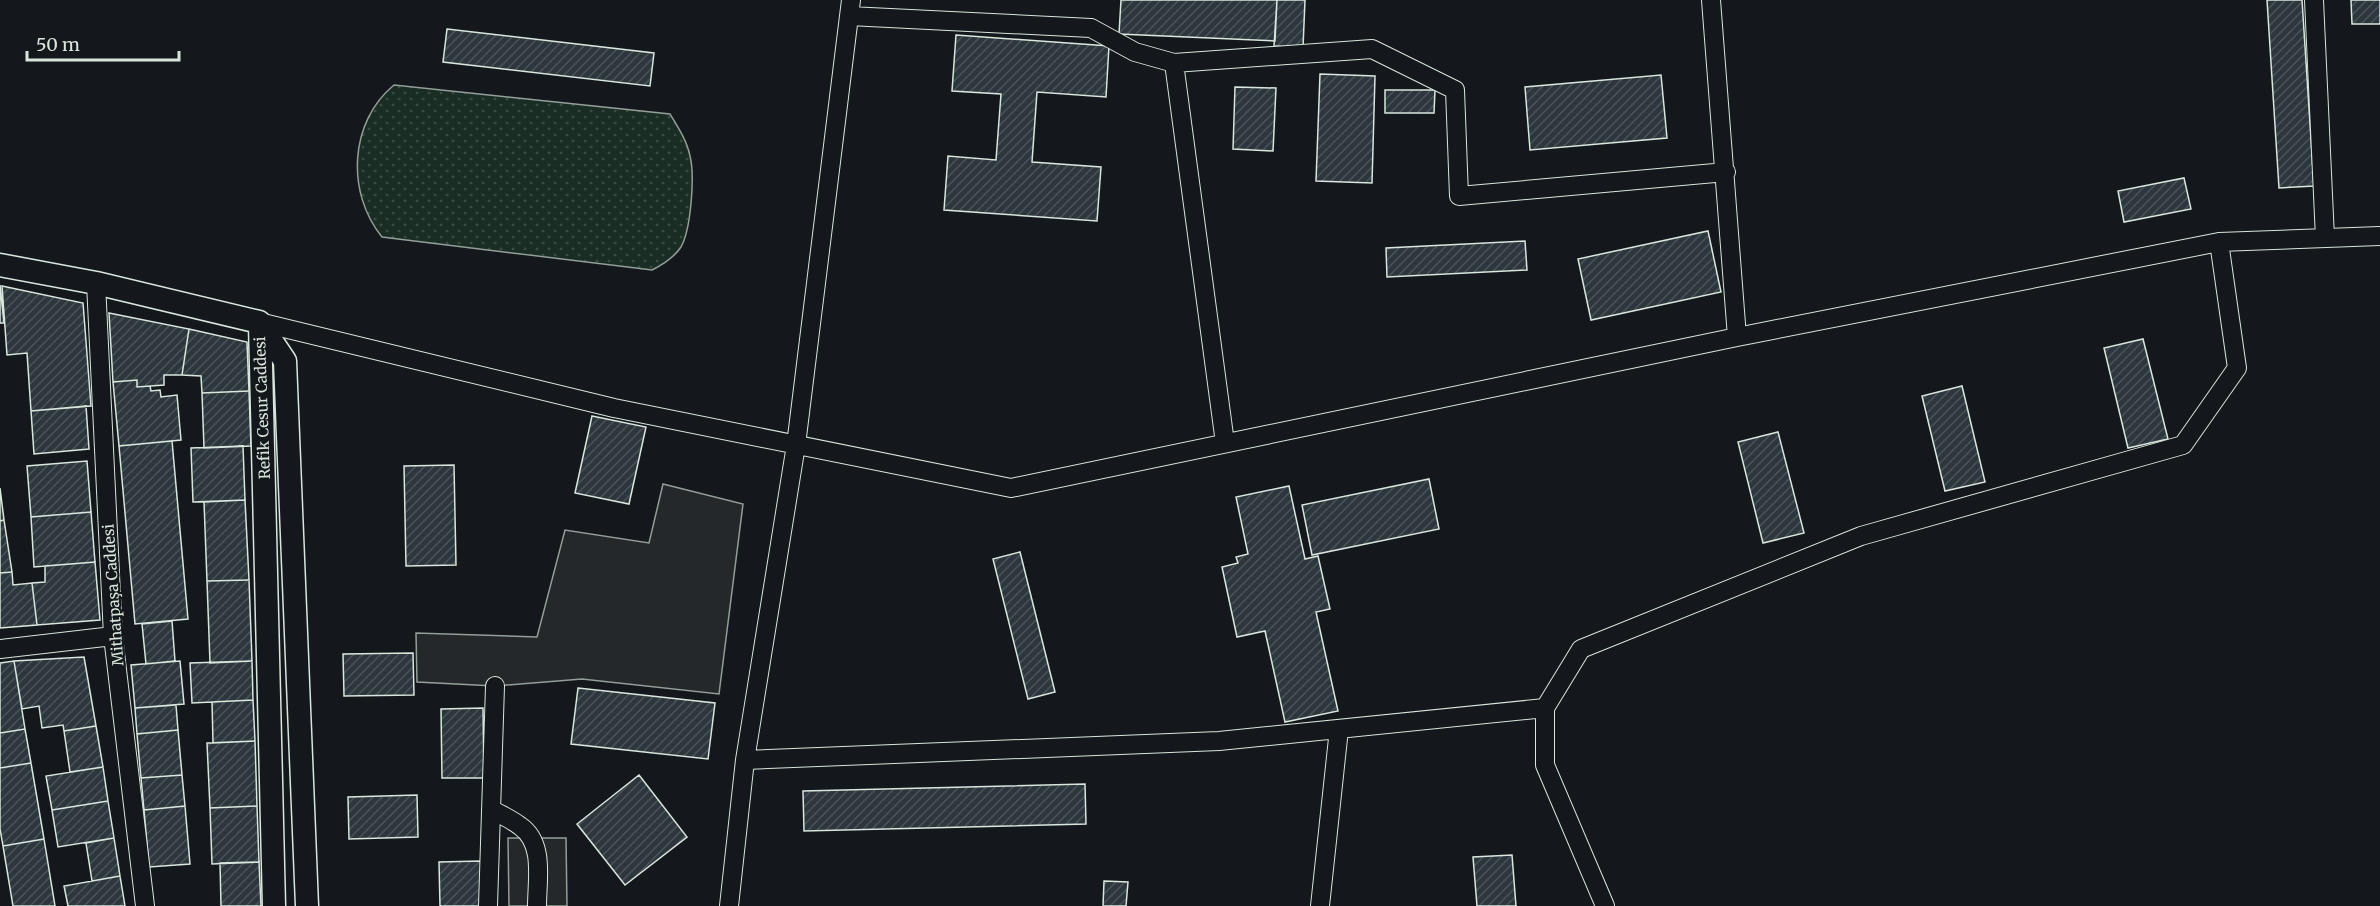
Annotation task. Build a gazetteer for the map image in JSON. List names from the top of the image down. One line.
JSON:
{"streets":{"street":["Refik Cesur Caddesi","Mithatpaşa Caddesi"]},"scale_bar":"50 m"}
